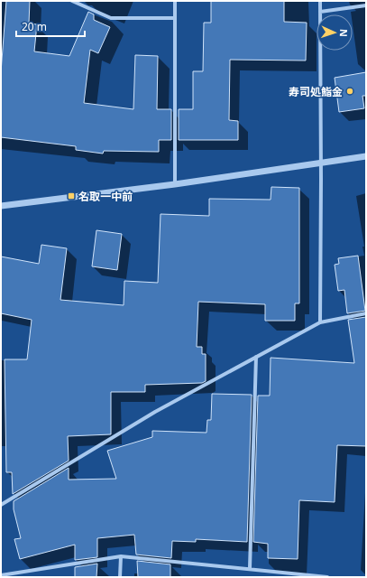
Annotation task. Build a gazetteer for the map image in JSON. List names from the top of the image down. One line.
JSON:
{"places":{"other":["寿司処鮨金"],"transit":["名取一中前"]},"scale_bar":"20 m","north":"right"}
